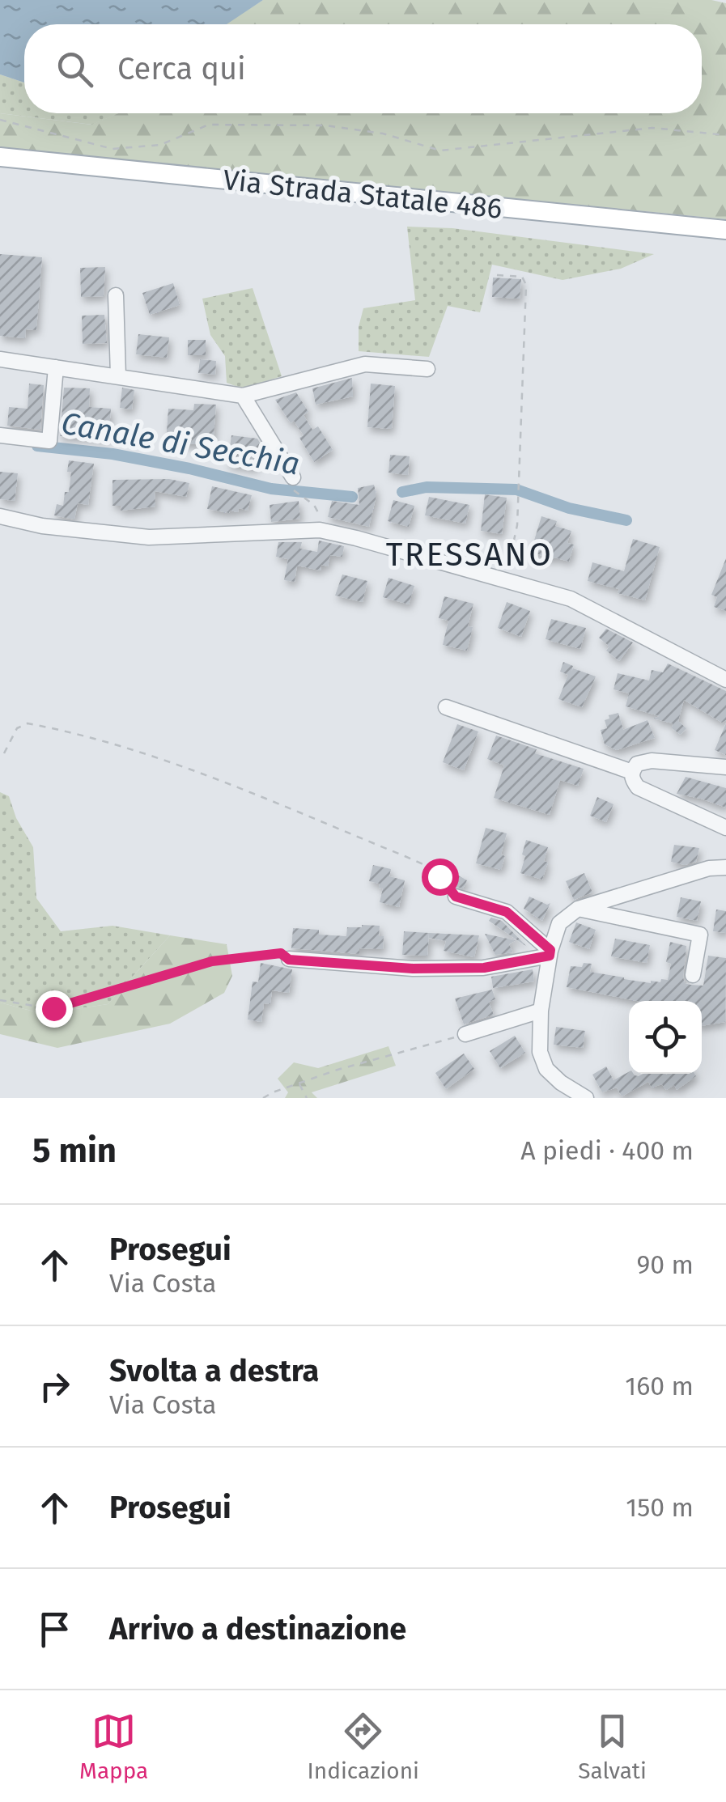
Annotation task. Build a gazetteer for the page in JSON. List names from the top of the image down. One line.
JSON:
{"streets":{"main road":["Via Strada Statale 486"]},"districts":["TRESSANO"],"water":["Canale di Secchia"],"page":{"search":"Cerca qui","heading":["5 min","A piedi · 400 m"],"list":[["Prosegui","Via Costa","90 m"],["Svolta a destra","Via Costa","160 m"],["Prosegui","150 m"],"Arrivo a destinazione"],"nav":["Mappa","Indicazioni","Salvati"]}}
